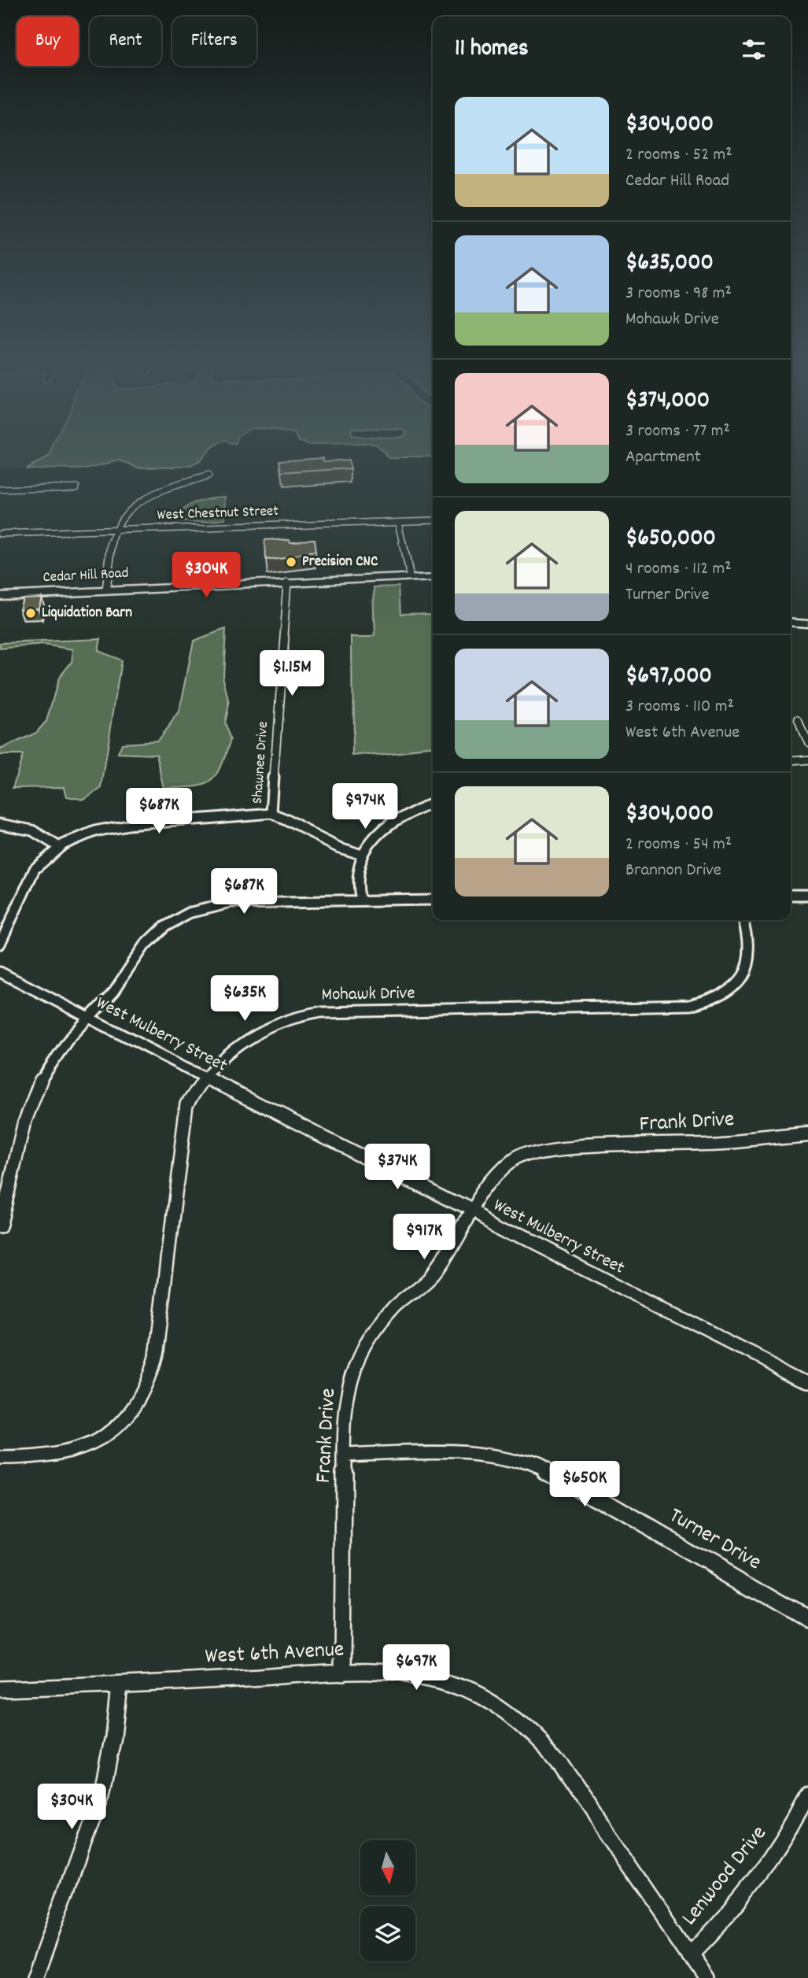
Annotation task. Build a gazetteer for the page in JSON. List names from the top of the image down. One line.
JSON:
{"streets":{"main road":["Cedar Hill Road"],"street":["West Chestnut Street","Shawnee Drive","Mohawk Drive","West Mulberry Street","Frank Drive","Turner Drive","West 6th Avenue","Lenwood Drive"]},"crossings":[["Cedar Hill Road","Shawnee Drive"],["Mohawk Drive","West Mulberry Street"],["West Mulberry Street","Frank Drive"],["Frank Drive","Turner Drive"],["Frank Drive","West 6th Avenue"],["West 6th Avenue","Lenwood Drive"]],"places":["Precision CNC","Liquidation Barn"],"north":"bottom","page":{"chip":["Buy","Rent","Filters"],"heading":"11 homes","list":[{"name":"$304,000","note":"2 rooms · 52 m² · Cedar Hill Road"},{"name":"$635,000","note":"3 rooms · 98 m² · Mohawk Drive"},{"name":"$374,000","note":"3 rooms · 77 m² · Apartment"},{"name":"$650,000","note":"4 rooms · 112 m² · Turner Drive"},{"name":"$697,000","note":"3 rooms · 110 m² · West 6th Avenue"},{"name":"$304,000","note":"2 rooms · 54 m² · Brannon Drive"}],"price":["$304K","$1.15M","$974K","$687K","$687K","$635K","$374K","$917K","$650K","$697K","$304K"]}}
